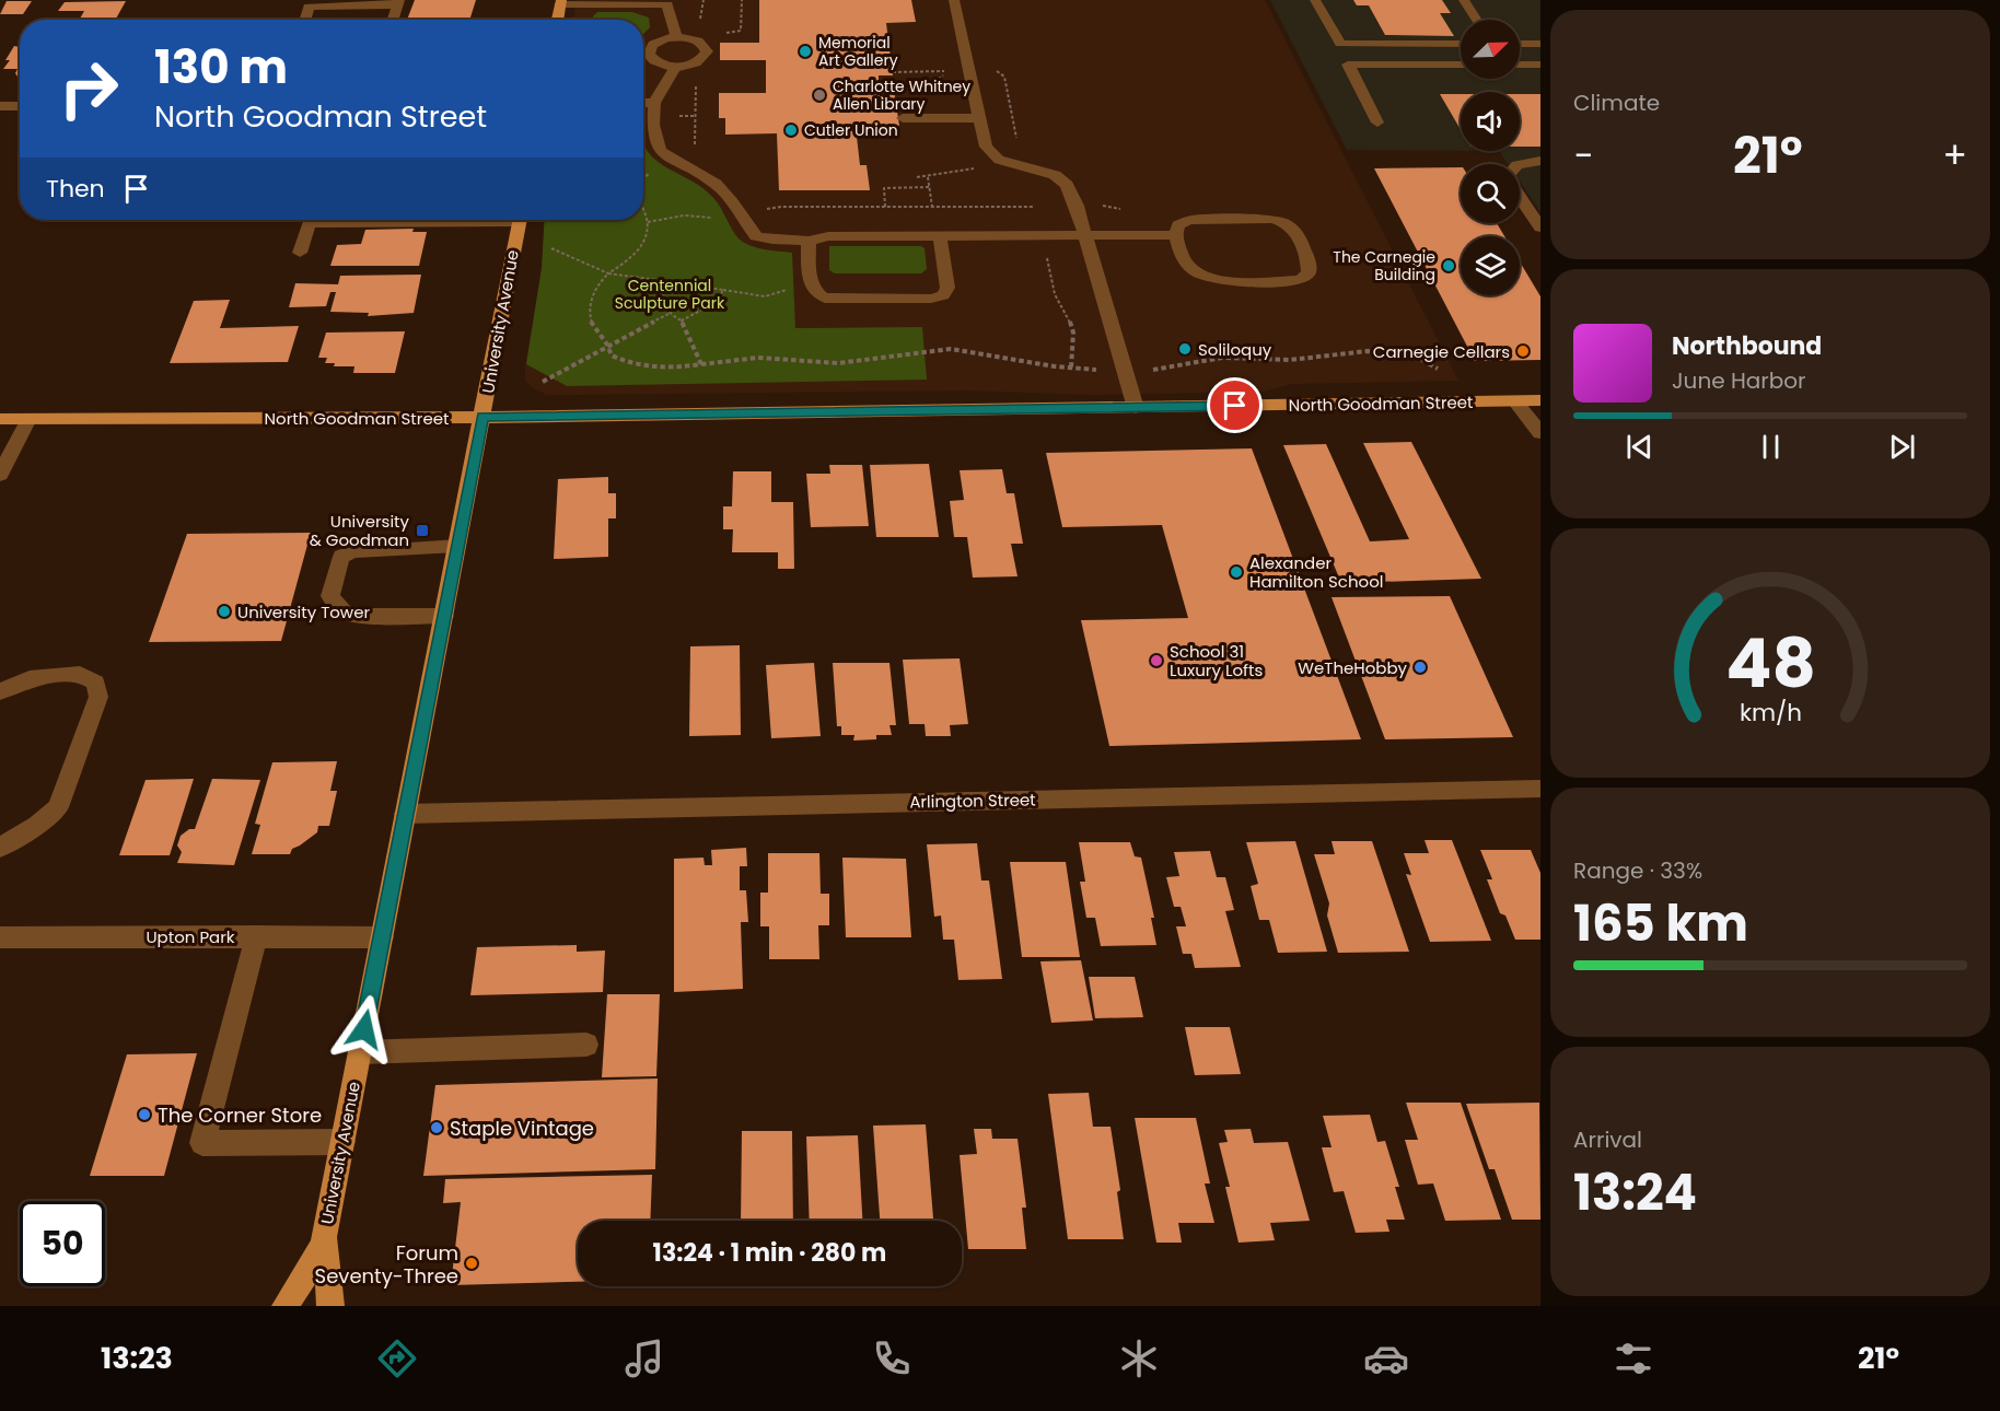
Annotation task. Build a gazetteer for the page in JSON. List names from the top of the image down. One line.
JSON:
{"streets":{"main road":["University Avenue","North Goodman Street"],"street":["Arlington Street","Upton Park"]},"crossings":[["University Avenue","North Goodman Street"],["University Avenue","Arlington Street"],["University Avenue","Upton Park"]],"parks":["Centennial Sculpture Park"],"places":{"other":["Memorial Art Gallery","Charlotte Whitney Allen Library","Cutler Union","The Carnegie Building","Soliloquy","Carnegie Cellars","Alexander Hamilton School","University Tower","School 31 Luxury Lofts","WeTheHobby","The Corner Store","Staple Vintage","Forum Seventy-Three"],"transit":["University & Goodman"]},"north":"top right","page":{"tile":["Climate",["Range · 33%","165 km"],["Arrival","13:24"]],"turn":["130 m","North Goodman Street"],"heat":["−","21°","+"],"then":"Then","song":["Northbound","June Harbor"],"limit":"50","trip":"13:24 · 1 min · 280 m","tabs":["13:23","21°"],"gauge":["48","km/h"]}}
